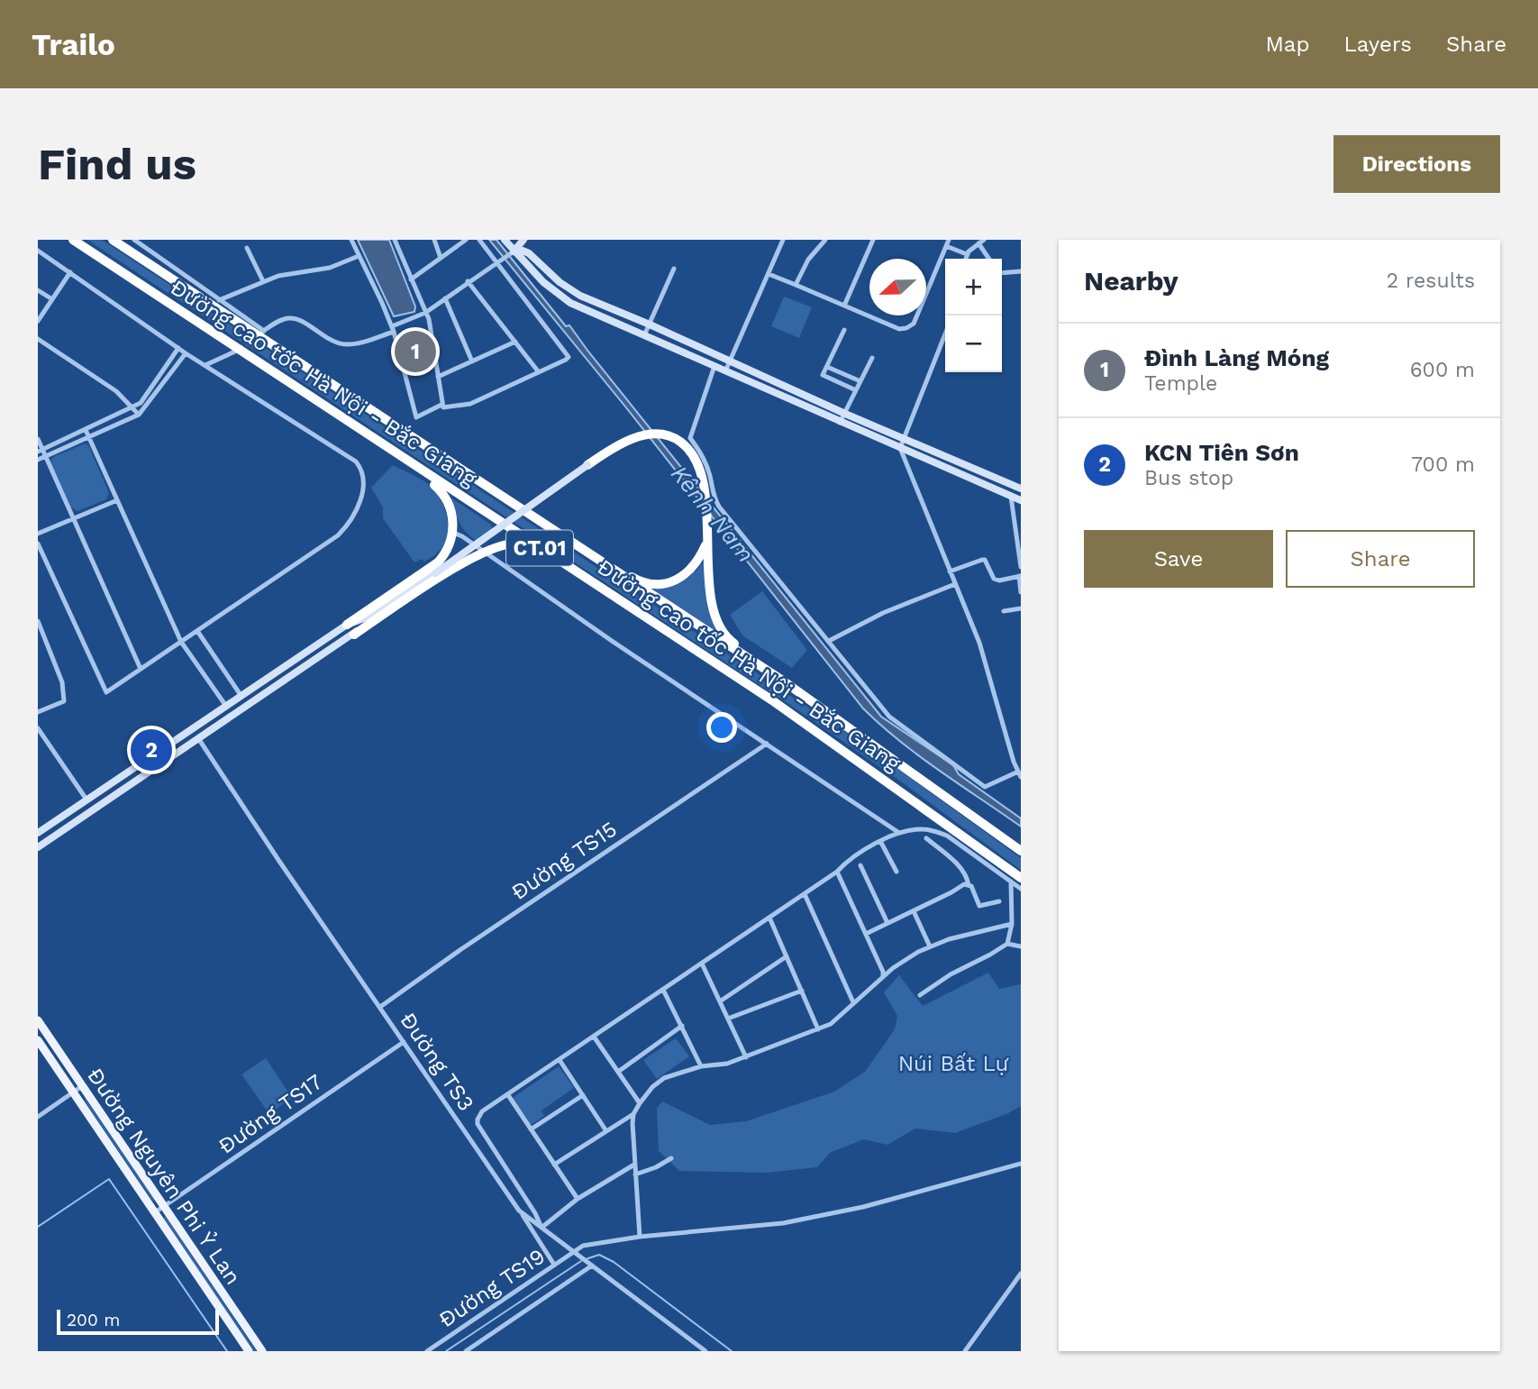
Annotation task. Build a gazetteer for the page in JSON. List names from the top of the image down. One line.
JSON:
{"streets":{"highway":["Đường cao tốc Hà Nội - Bắc Giang","CT.01"],"main road":["Đường Nguyên Phi Ỷ Lan"],"street":["Đường TS15","Đường TS3","Đường TS17","Đường TS19"]},"crossings":[["Đường TS15","Đường TS3"],["Đường TS3","Đường TS17"],["Đường TS3","Đường TS19"],["Đường TS17","Đường Nguyên Phi Ỷ Lan"]],"water":["Kênh Nam"],"parks":["Núi Bất Lự"],"scale_bar":"200 m","north":"left","page":{"header":"Trailo","nav":["Map","Layers","Share"],"buttons":["Directions",["Save","Share"]],"title":"Find us","heading":["Nearby","2 results"],"map_buttons":["+","−"],"list":[{"mark":"1","name":"Đình Làng Móng","note":"Temple","value":"600 m"},{"mark":"2","name":"KCN Tiên Sơn","note":"Bus stop","value":"700 m"}],"pins":["1","2"],"scale":"200 m"}}
